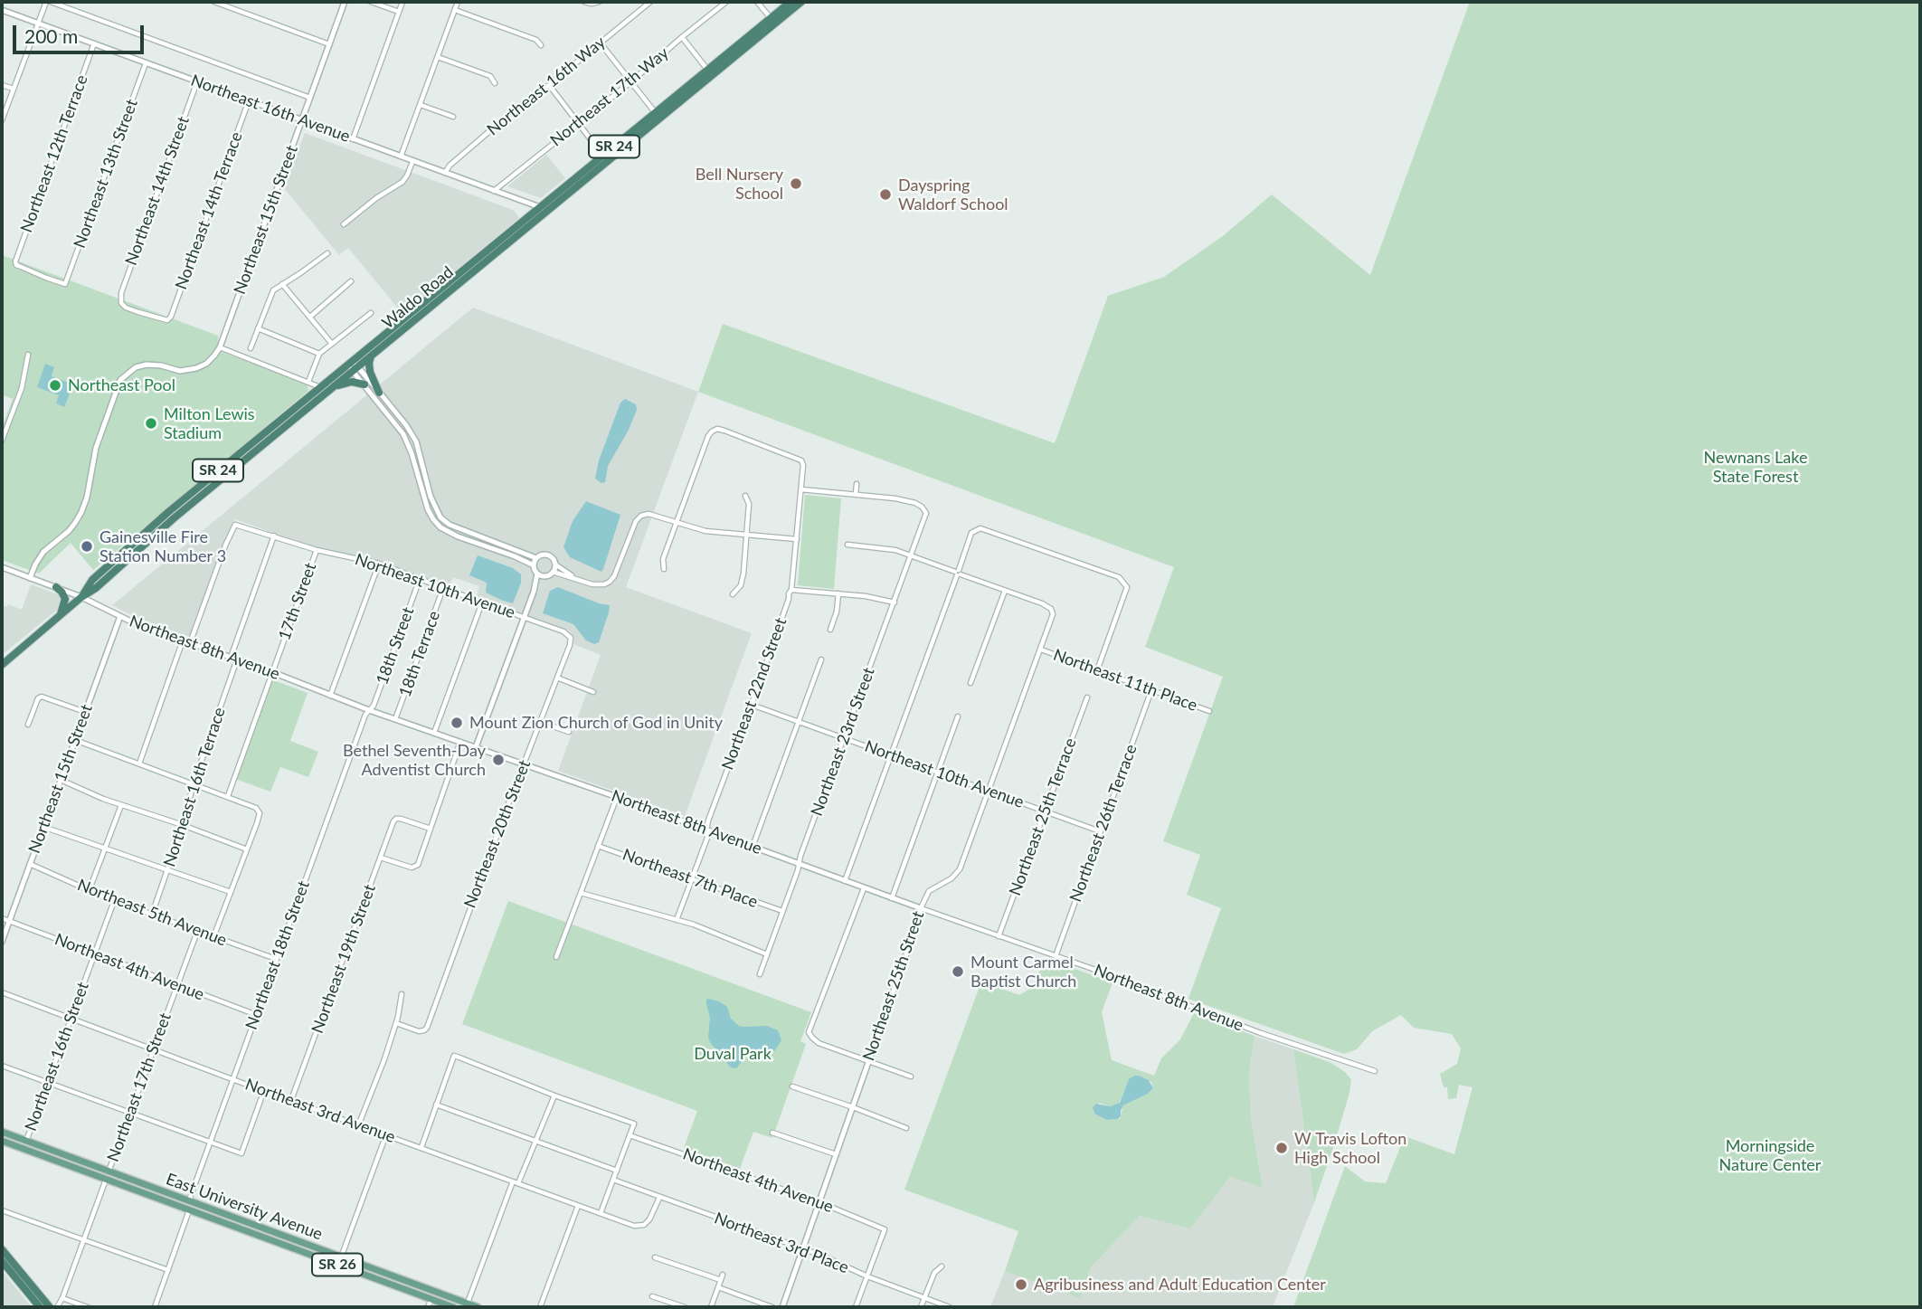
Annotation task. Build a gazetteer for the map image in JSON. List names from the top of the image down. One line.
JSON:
{"streets":{"highway":["SR 24","Waldo Road"],"main road":["East University Avenue","SR 26"],"street":["Northeast 16th Way","Northeast 17th Way","Northeast 16th Avenue","Northeast 12th Terrace","Northeast 13th Street","Northeast 14th Street","Northeast 14th Terrace","Northeast 15th Street","Northeast 10th Avenue","17th Street","18th Street","Northeast 8th Avenue","18th Terrace","Northeast 11th Place","Northeast 22nd Street","Northeast 23rd Street","Northeast 16th Terrace","Northeast 25th Terrace","Northeast 26th Terrace","Northeast 20th Street","Northeast 7th Place","Northeast 5th Avenue","Northeast 18th Street","Northeast 19th Street","Northeast 4th Avenue","Northeast 25th Street","Northeast 16th Street","Northeast 17th Street","Northeast 3rd Avenue","Northeast 3rd Place"]},"crossings":[["Northeast 16th Way","Northeast 16th Avenue"],["Northeast 17th Way","Northeast 16th Avenue"],["Northeast 16th Avenue","Northeast 12th Terrace"],["Northeast 16th Avenue","Northeast 13th Street"],["Northeast 16th Avenue","Northeast 14th Street"],["Northeast 16th Avenue","Northeast 14th Terrace"],["Northeast 16th Avenue","Northeast 15th Street"],["Northeast 16th Avenue","Waldo Road"],["SR 24","Waldo Road"],["Northeast 12th Terrace","Northeast 13th Street"],["Northeast 14th Street","Northeast 14th Terrace"],["Northeast 15th Street","Northeast 8th Avenue"],["Northeast 15th Street","Northeast 5th Avenue"],["Northeast 15th Street","Northeast 4th Avenue"],["Waldo Road","Northeast 8th Avenue"],["Northeast 10th Avenue","17th Street"],["Northeast 10th Avenue","18th Street"],["Northeast 10th Avenue","Northeast 8th Avenue"],["Northeast 10th Avenue","18th Terrace"],["Northeast 10th Avenue","Northeast 22nd Street"],["Northeast 10th Avenue","Northeast 23rd Street"],["Northeast 10th Avenue","Northeast 25th Terrace"],["Northeast 10th Avenue","Northeast 26th Terrace"],["Northeast 10th Avenue","Northeast 20th Street"],["Northeast 10th Avenue","Northeast 25th Street"],["17th Street","Northeast 8th Avenue"],["18th Street","Northeast 8th Avenue"],["18th Street","Northeast 18th Street"],["Northeast 8th Avenue","18th Terrace"],["Northeast 8th Avenue","Northeast 22nd Street"],["Northeast 8th Avenue","Northeast 23rd Street"],["Northeast 8th Avenue","Northeast 16th Terrace"],["Northeast 8th Avenue","Northeast 25th Terrace"],["Northeast 8th Avenue","Northeast 26th Terrace"],["Northeast 8th Avenue","Northeast 20th Street"],["Northeast 8th Avenue","Northeast 18th Street"],["Northeast 8th Avenue","Northeast 25th Street"],["Northeast 11th Place","Northeast 26th Terrace"],["Northeast 11th Place","Northeast 25th Street"],["Northeast 22nd Street","Northeast 7th Place"],["Northeast 23rd Street","Northeast 7th Place"],["Northeast 16th Terrace","Northeast 5th Avenue"],["Northeast 5th Avenue","Northeast 18th Street"],["Northeast 5th Avenue","Northeast 16th Street"],["Northeast 5th Avenue","Northeast 17th Street"],["Northeast 18th Street","Northeast 4th Avenue"],["Northeast 18th Street","Northeast 3rd Avenue"],["Northeast 18th Street","East University Avenue"],["Northeast 19th Street","Northeast 3rd Avenue"],["Northeast 4th Avenue","Northeast 25th Street"],["Northeast 4th Avenue","Northeast 16th Street"],["Northeast 4th Avenue","Northeast 17th Street"],["Northeast 4th Avenue","Northeast 3rd Place"],["Northeast 25th Street","Northeast 3rd Place"],["Northeast 16th Street","Northeast 3rd Avenue"],["Northeast 16th Street","East University Avenue"],["Northeast 17th Street","Northeast 3rd Avenue"],["Northeast 17th Street","East University Avenue"],["Northeast 3rd Avenue","Northeast 3rd Place"]],"parks":["Newnans Lake State Forest","Duval Park","Morningside Nature Center"],"places":["Bell Nursery School","Dayspring Waldorf School","Northeast Pool","Milton Lewis Stadium","Gainesville Fire Station Number 3","Mount Zion Church of God in Unity","Bethel Seventh-Day Adventist Church","Mount Carmel Baptist Church","W Travis Lofton High School","Agribusiness and Adult Education Center"],"scale_bar":"200 m"}
